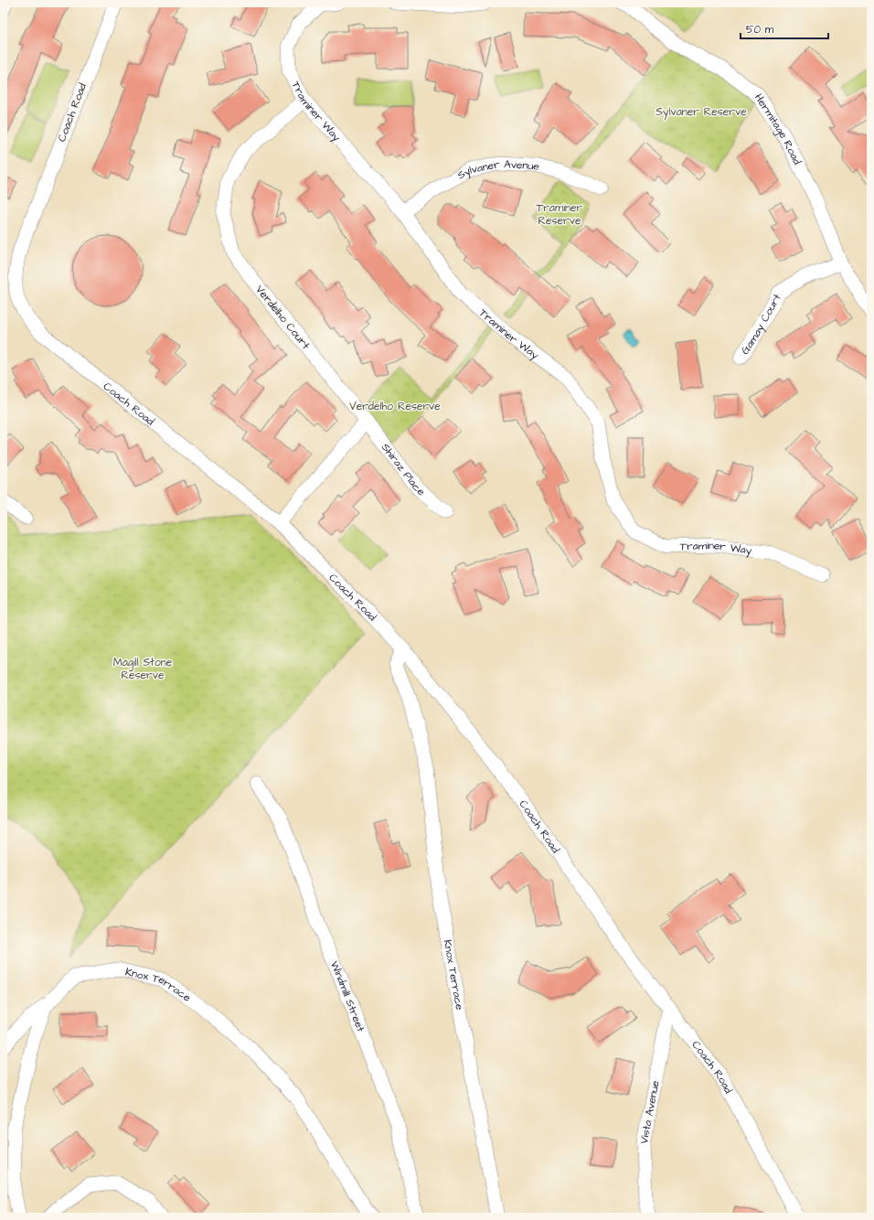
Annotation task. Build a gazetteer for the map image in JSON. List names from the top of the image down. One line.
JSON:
{"streets":{"street":["Traminer Way","Coach Road","Hermitage Road","Sylvaner Avenue","Verdelho Court","Gamay Court","Shiraz Place","Knox Terrace","Windmill Street","Vista Avenue"]},"crossings":[["Traminer Way","Sylvaner Avenue"],["Traminer Way","Verdelho Court"],["Coach Road","Knox Terrace"],["Coach Road","Vista Avenue"],["Hermitage Road","Gamay Court"],["Verdelho Court","Shiraz Place"]],"parks":["Sylvaner Reserve","Traminer Reserve","Verdelho Reserve","Magill Stone Reserve"],"scale_bar":"50 m"}
